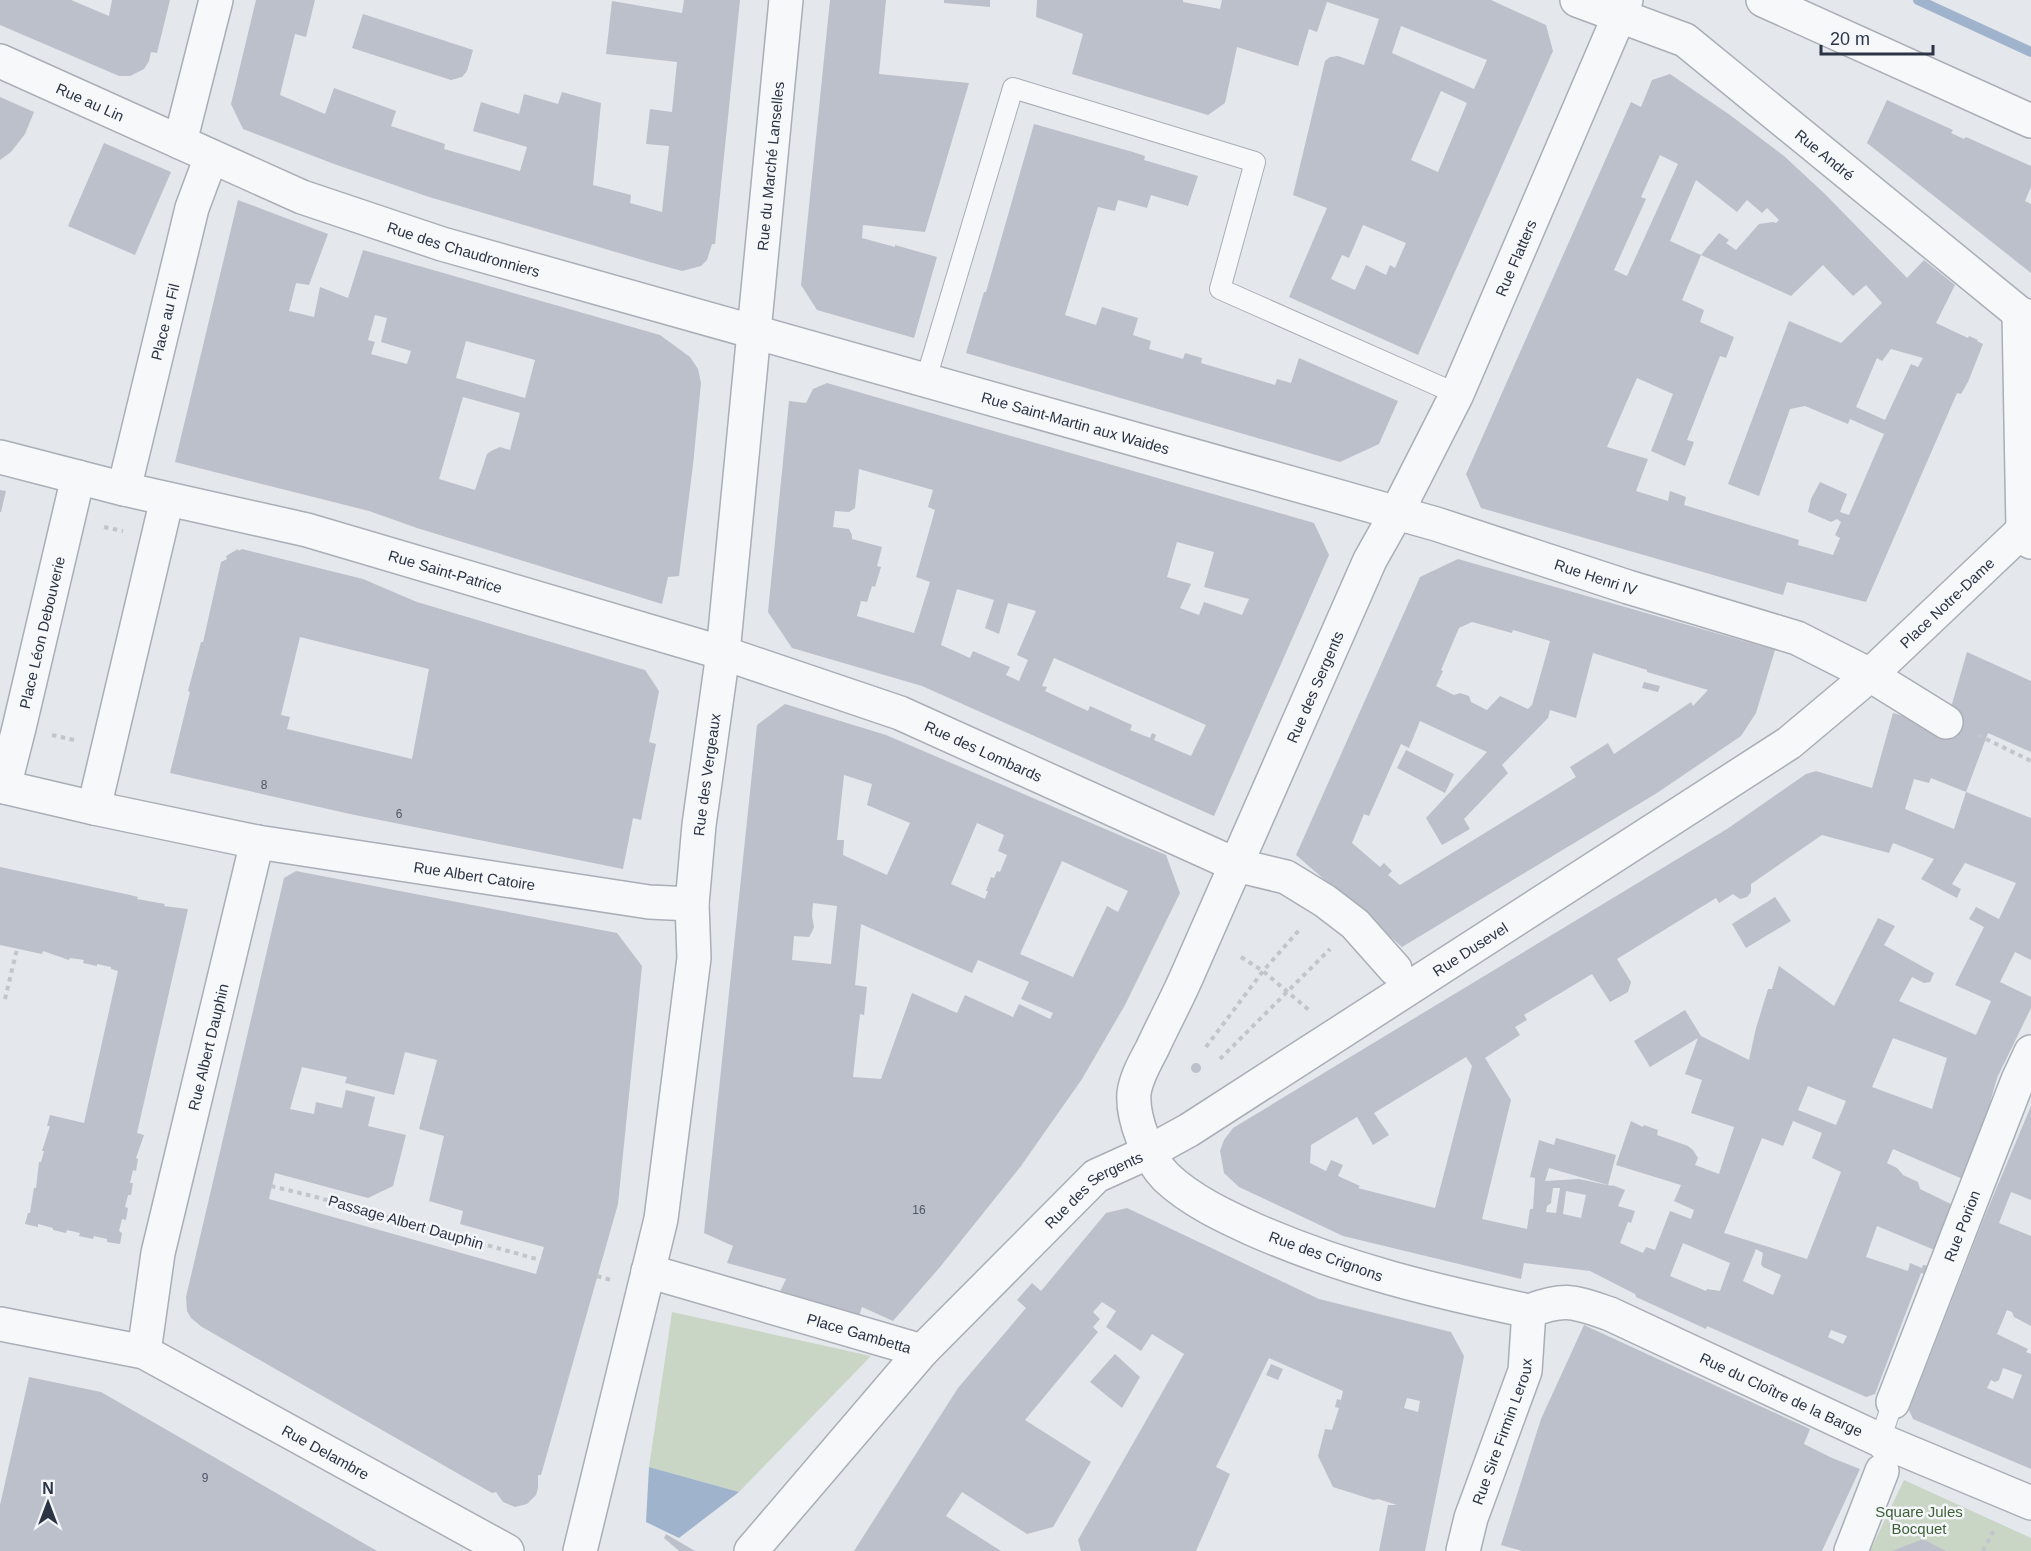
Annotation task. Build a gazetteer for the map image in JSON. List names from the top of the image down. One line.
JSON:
{"streets":{"street":["Rue au Lin","Rue André","Rue du Marché Lanselles","Rue des Chaudronniers","Rue Flatters","Place au Fil","Rue Saint-Martin aux Waides","Rue Saint-Patrice","Rue Henri IV","Place Notre-Dame","Place Léon Debouverie","Rue des Sergents","Rue des Lombards","Rue des Vergeaux","Rue Albert Catoire","Rue Dusevel","Rue Albert Dauphin","Rue Porion","Rue des Crignons","Place Gambetta","Rue du Cloître de la Barge","Rue Sire Firmin Leroux","Rue Delambre"],"path":["Passage Albert Dauphin"]},"crossings":[["Rue au Lin","Rue des Chaudronniers"],["Rue André","Rue Flatters"],["Rue André","Place Notre-Dame"],["Rue du Marché Lanselles","Rue des Chaudronniers"],["Rue du Marché Lanselles","Rue Saint-Martin aux Waides"],["Rue du Marché Lanselles","Rue des Vergeaux"],["Rue des Chaudronniers","Place au Fil"],["Rue des Chaudronniers","Rue Saint-Martin aux Waides"],["Rue des Chaudronniers","Rue des Vergeaux"],["Rue Flatters","Rue Saint-Martin aux Waides"],["Rue Flatters","Rue Henri IV"],["Rue Flatters","Rue des Sergents"],["Place au Fil","Rue Saint-Patrice"],["Rue Saint-Martin aux Waides","Rue Henri IV"],["Rue Saint-Martin aux Waides","Rue des Sergents"],["Rue Saint-Martin aux Waides","Rue des Vergeaux"],["Rue Saint-Patrice","Place Léon Debouverie"],["Rue Saint-Patrice","Rue des Lombards"],["Rue Saint-Patrice","Rue des Vergeaux"],["Rue Henri IV","Place Notre-Dame"],["Rue Henri IV","Rue des Sergents"],["Place Notre-Dame","Rue Dusevel"],["Place Léon Debouverie","Rue Albert Catoire"],["Place Léon Debouverie","Rue Albert Dauphin"],["Rue des Sergents","Rue des Lombards"],["Rue des Sergents","Rue Dusevel"],["Rue des Sergents","Rue des Crignons"],["Rue des Sergents","Place Gambetta"],["Rue des Lombards","Rue des Vergeaux"],["Rue des Vergeaux","Rue Albert Catoire"],["Rue des Vergeaux","Place Gambetta"],["Rue Albert Catoire","Rue Albert Dauphin"],["Rue Dusevel","Rue des Crignons"],["Rue Albert Dauphin","Rue Delambre"],["Rue des Crignons","Rue du Cloître de la Barge"],["Rue des Crignons","Rue Sire Firmin Leroux"],["Rue du Cloître de la Barge","Rue Sire Firmin Leroux"]],"parks":["Square Jules Bocquet"],"house_numbers":["8","6","16","9"],"scale_bar":"20 m","north":"top"}
